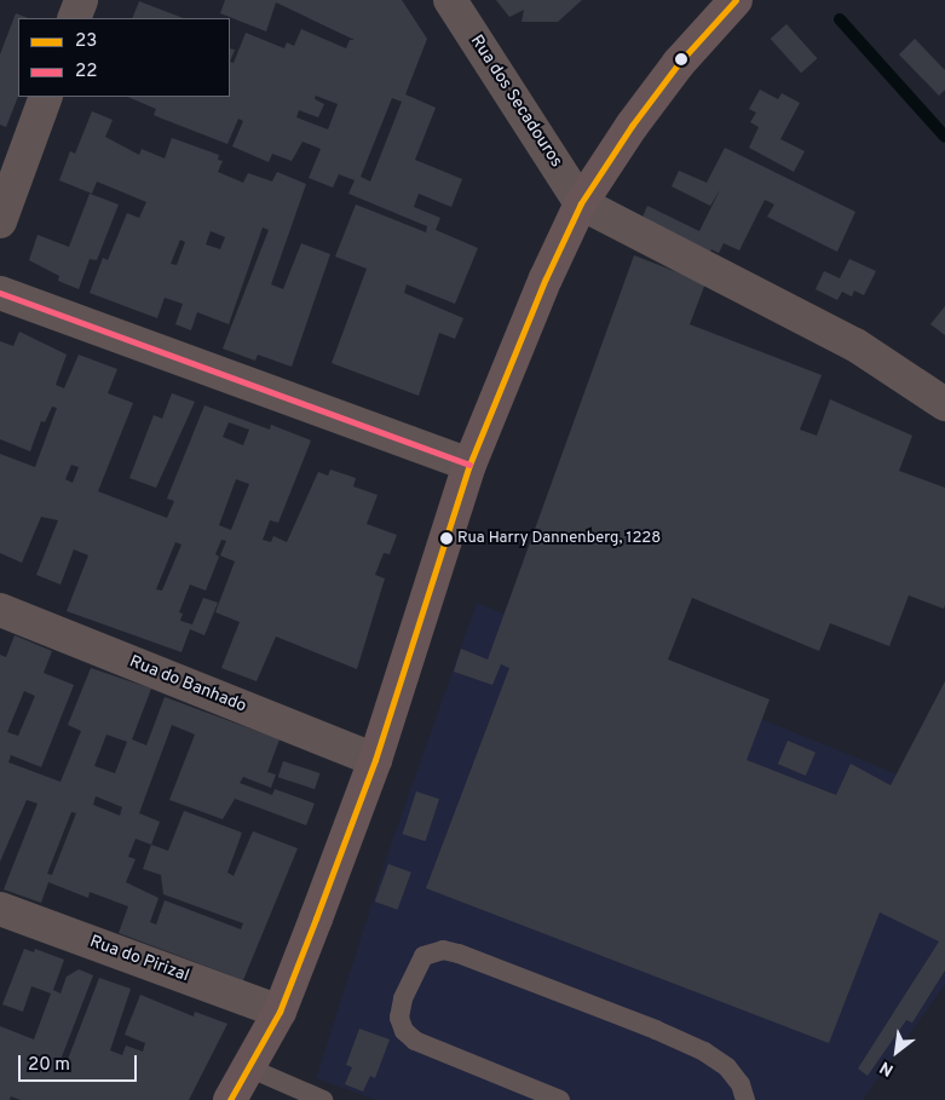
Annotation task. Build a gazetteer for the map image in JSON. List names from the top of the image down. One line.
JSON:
{"streets":{"street":["Rua dos Secadouros","Rua do Banhado","Rua do Pirizal"]},"places":["Rua Harry Dannenberg, 1228"],"lines":["transit line 23","transit line 22"],"legend":["23","22"],"scale_bar":"20 m","north":"bottom left"}
